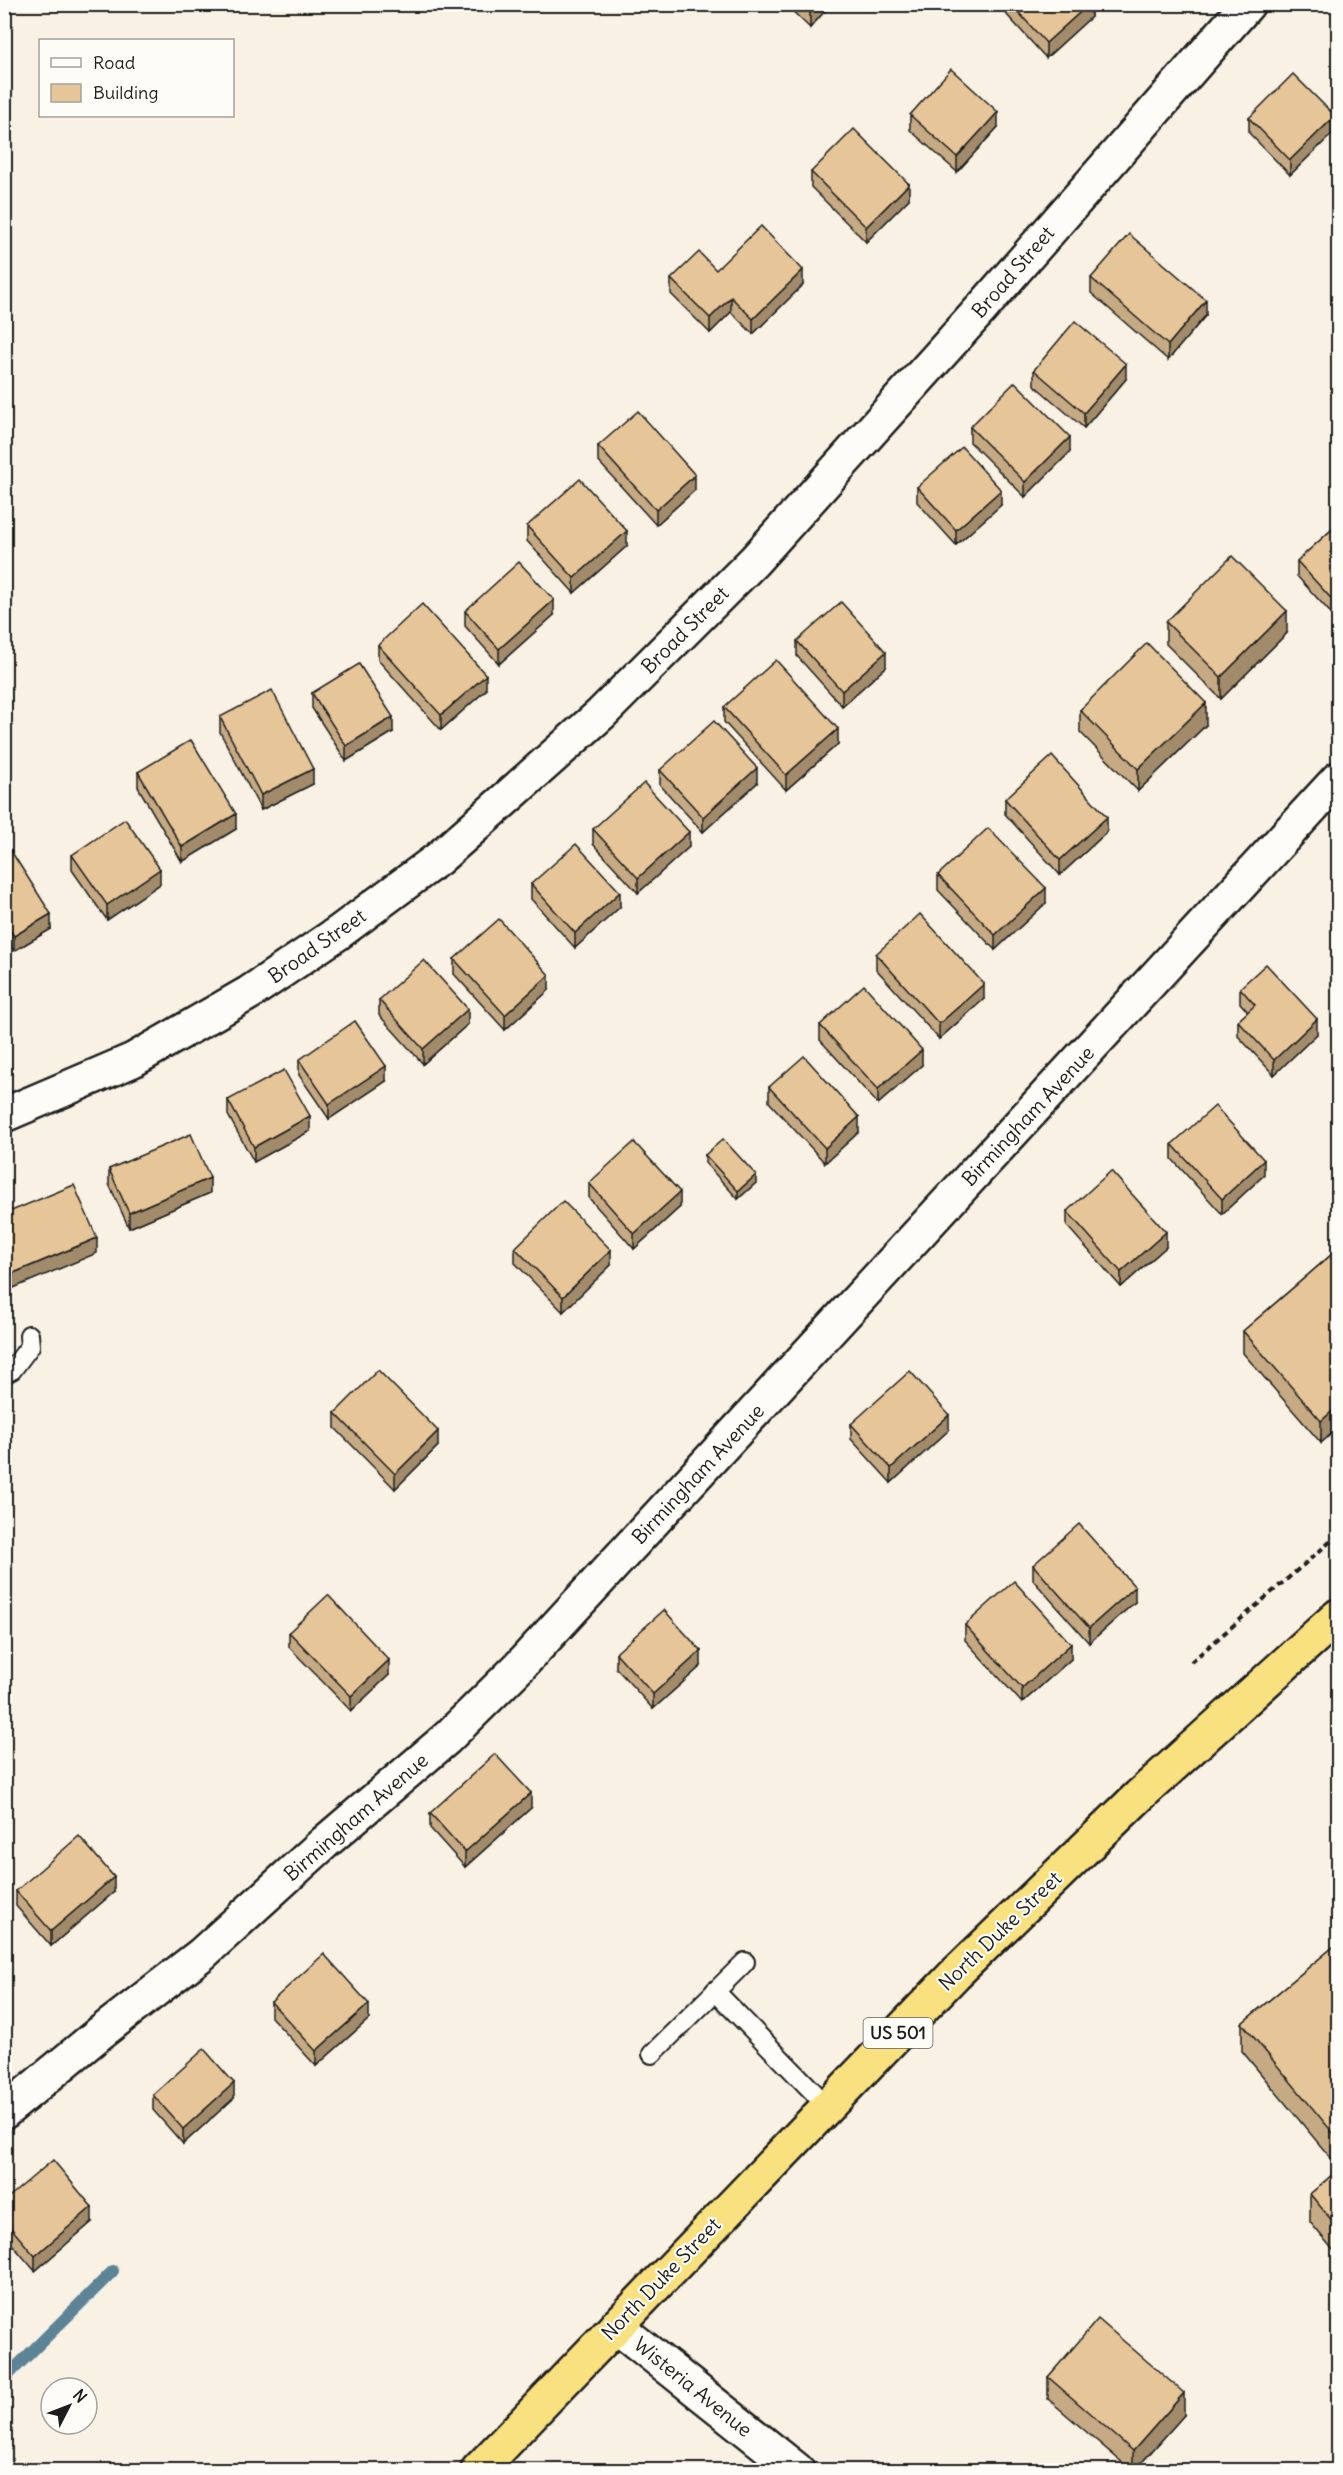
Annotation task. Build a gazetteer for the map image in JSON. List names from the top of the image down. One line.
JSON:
{"streets":{"highway":["North Duke Street","US 501"],"street":["Broad Street","Birmingham Avenue","Wisteria Avenue"]},"crossings":[["North Duke Street","Wisteria Avenue"]],"legend":["Road","Building"],"north":"top right"}
